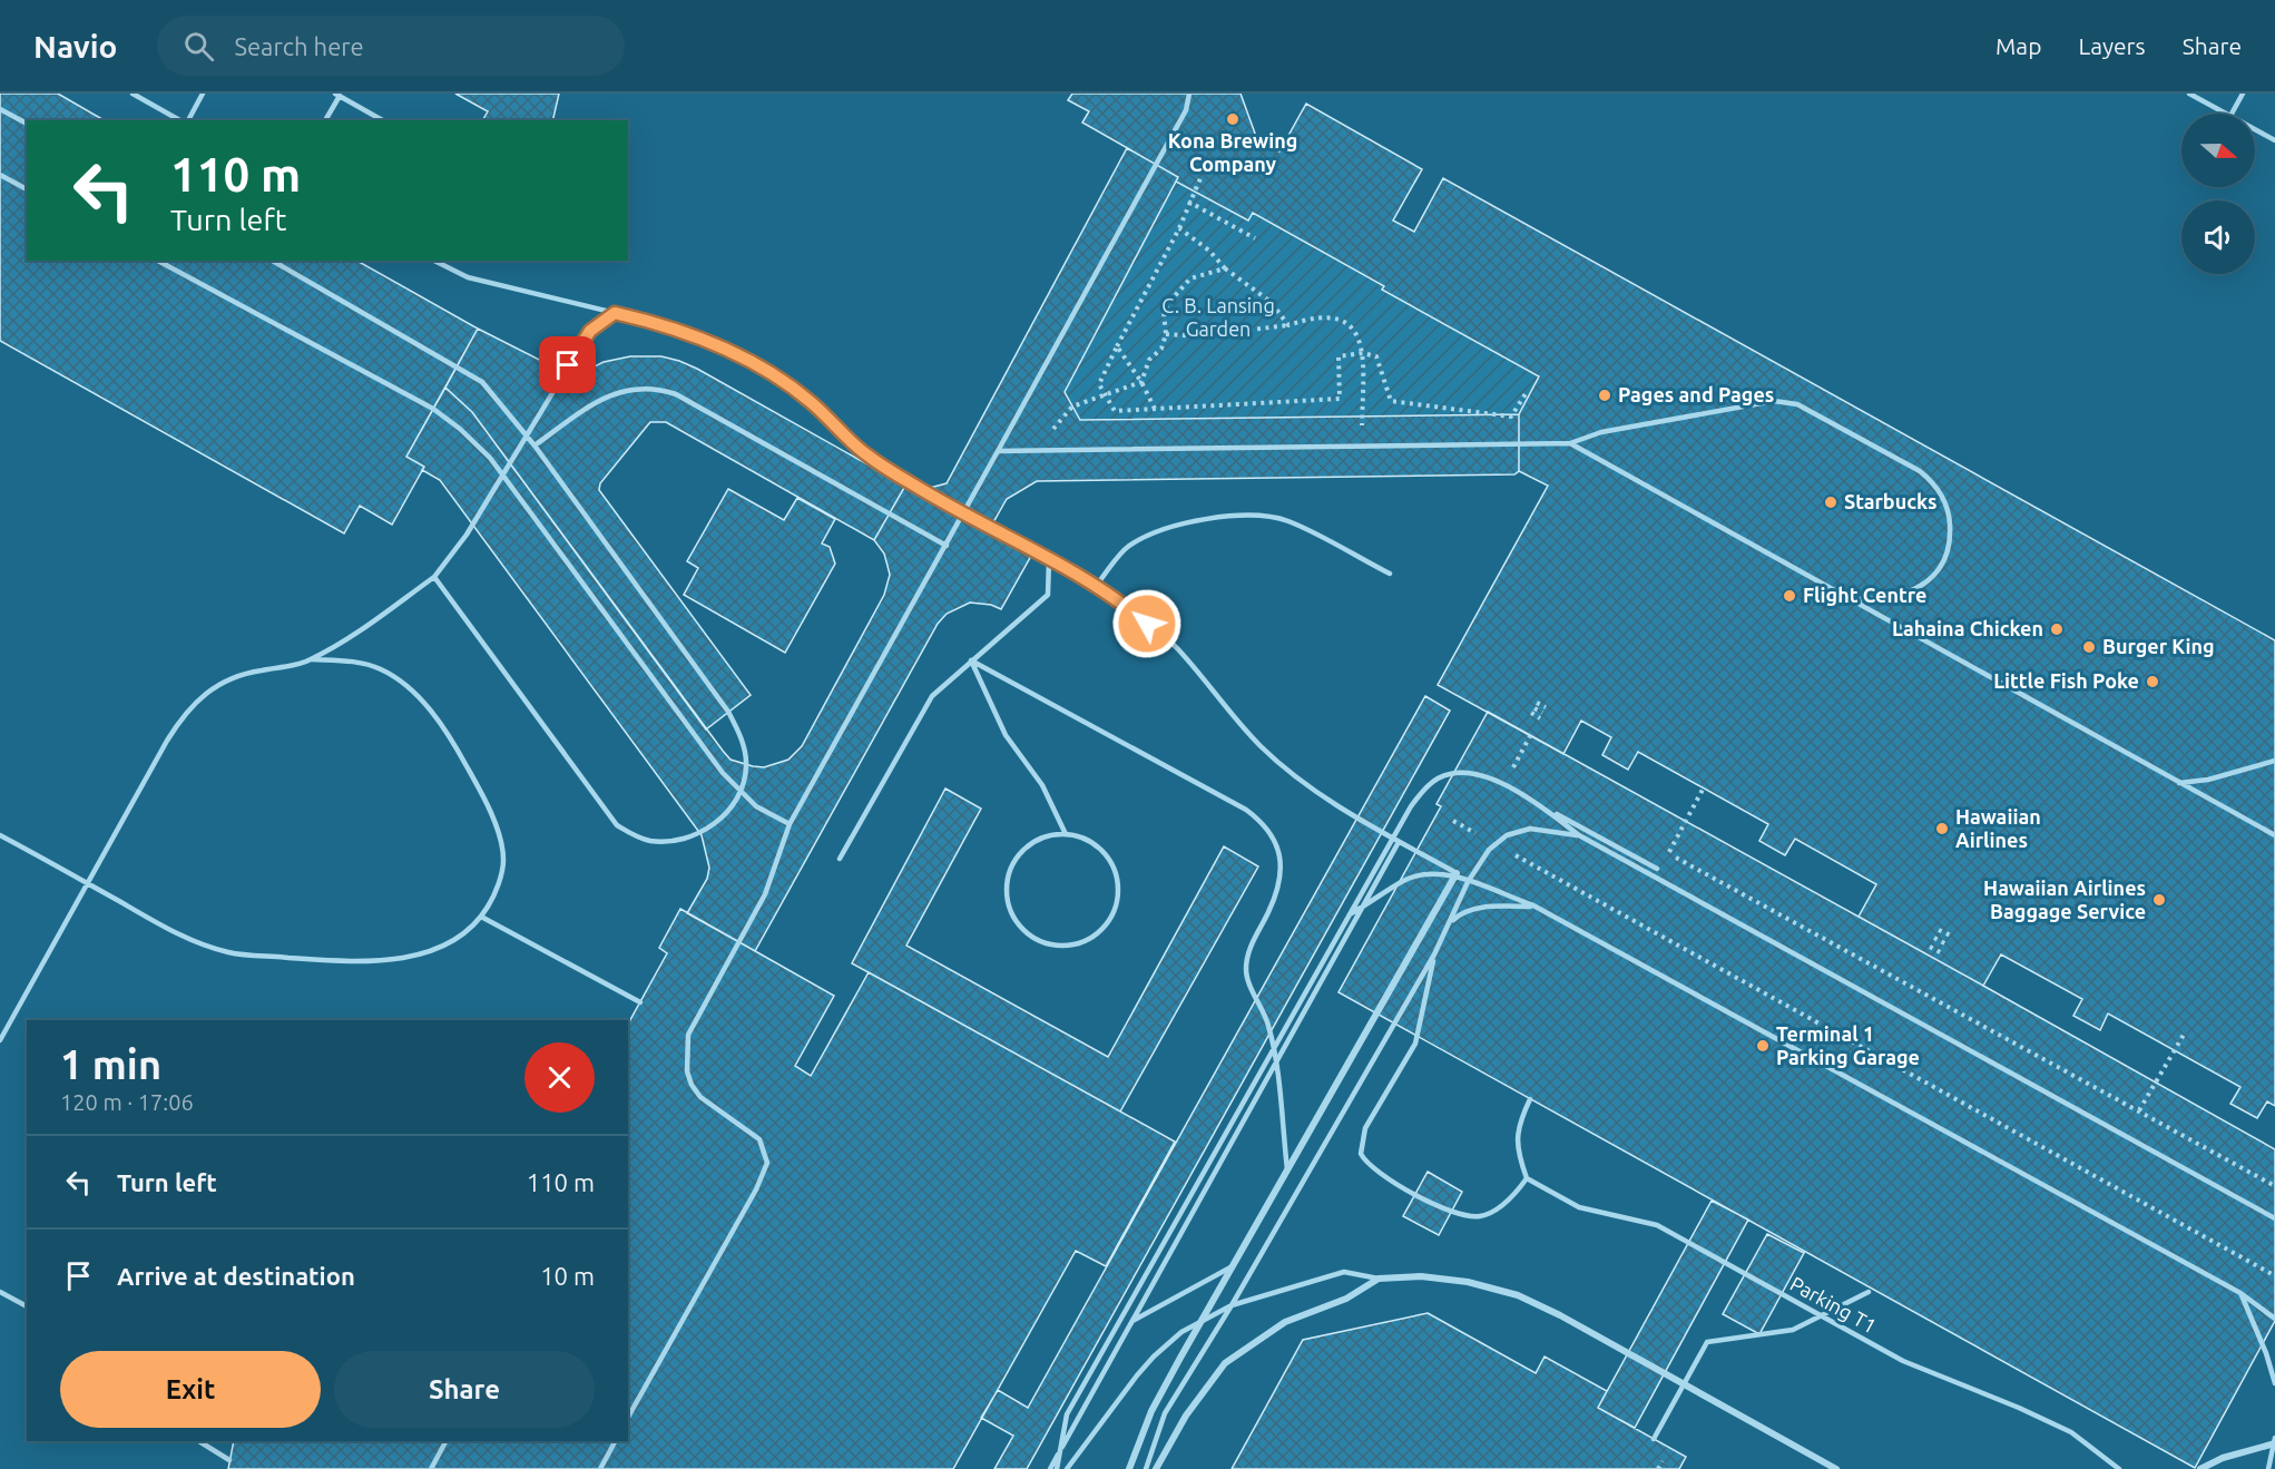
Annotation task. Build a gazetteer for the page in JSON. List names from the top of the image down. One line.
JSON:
{"streets":{"lane":["Parking T1"]},"parks":["C. B. Lansing Garden"],"places":["Kona Brewing Company","Pages and Pages","Starbucks","Flight Centre","Lahaina Chicken","Burger King","Little Fish Poke","Hawaiian Airlines","Hawaiian Airlines Baggage Service","Terminal 1 Parking Garage"],"north":"right","page":{"header":"Navio","search":"Search here","nav":["Map","Layers","Share"],"turn":["110 m","Turn left"],"heading":["1 min","120 m · 17:06"],"list":[{"name":"Turn left","value":"110 m"},{"name":"Arrive at destination","value":"10 m"}],"buttons":["Exit","Share"]}}
